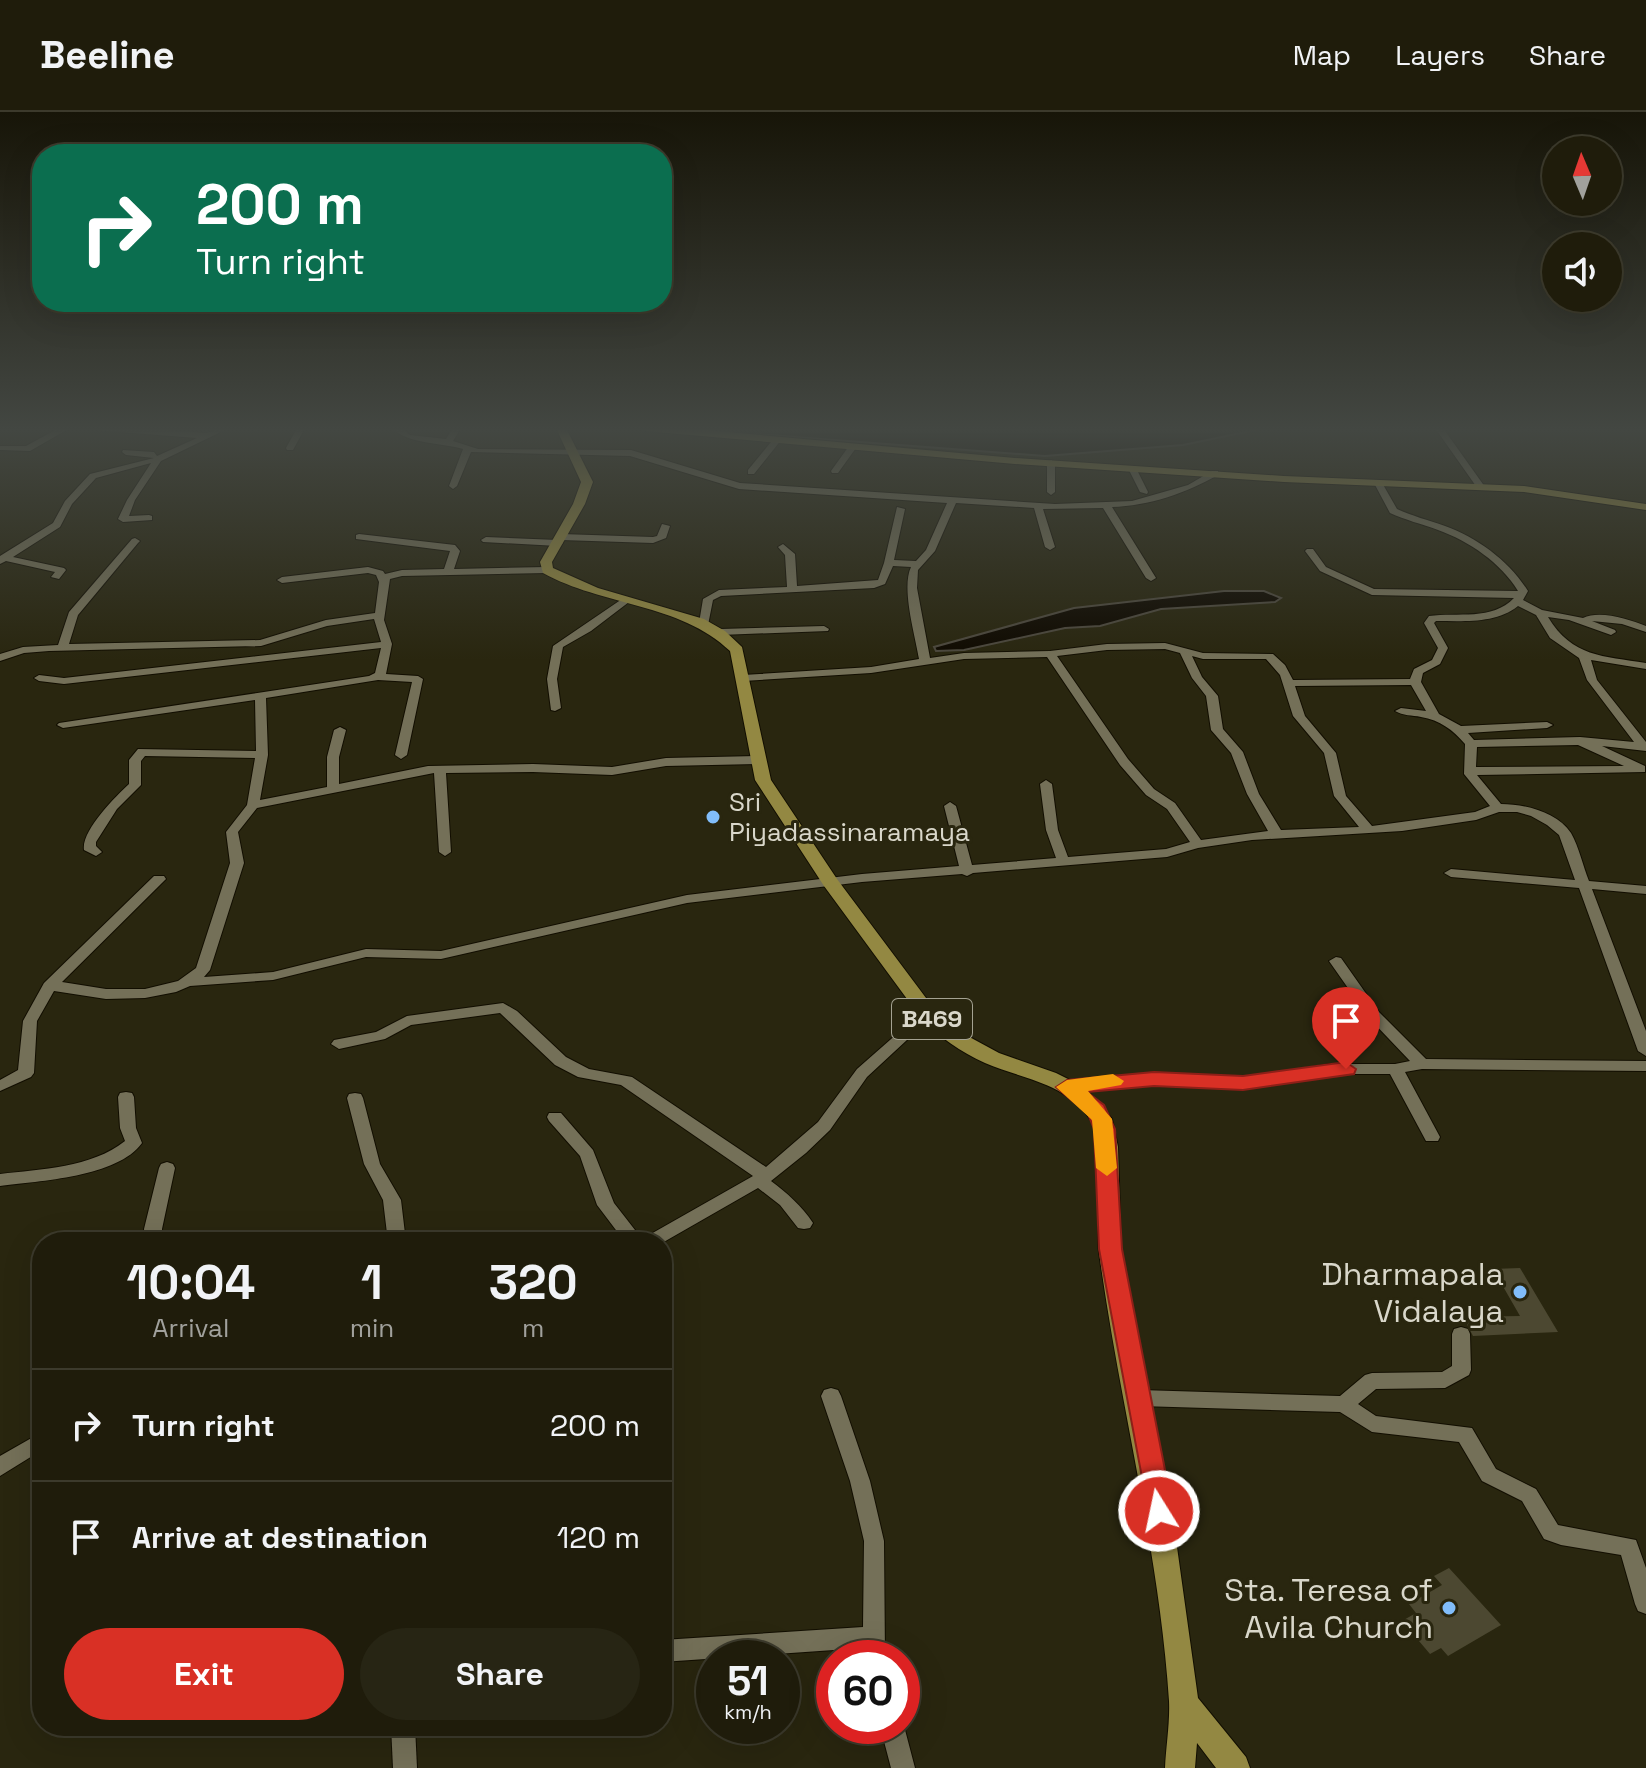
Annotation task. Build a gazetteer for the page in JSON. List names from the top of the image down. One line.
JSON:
{"streets":{"main road":["B469"]},"places":["Sri Piyadassinaramaya","Dharmapala Vidalaya","Sta. Teresa of Avila Church"],"north":"top","page":{"header":"Beeline","nav":["Map","Layers","Share"],"turn":["200 m","Turn right"],"eta":["10:04","Arrival","1","min","320","m"],"list":[{"name":"Turn right","value":"200 m"},{"name":"Arrive at destination","value":"120 m"}],"buttons":["Exit","Share"],"speed":"51 km/h","limit":"60"}}
